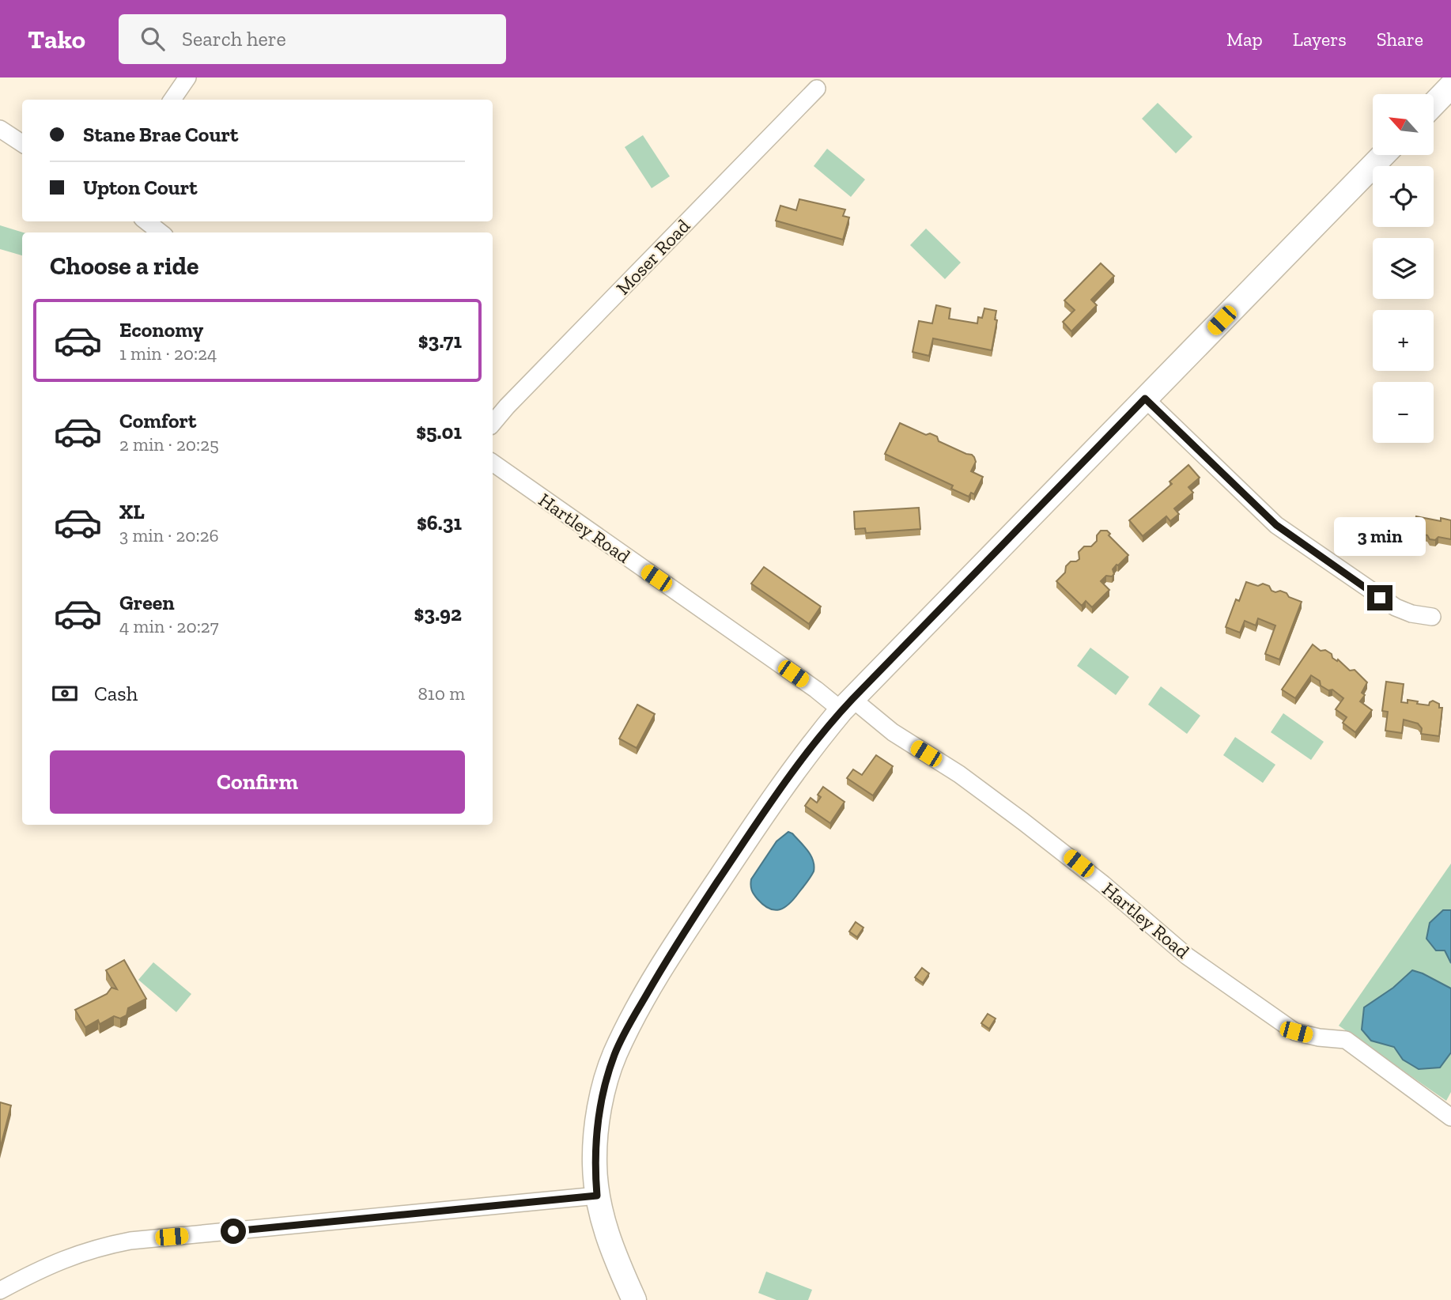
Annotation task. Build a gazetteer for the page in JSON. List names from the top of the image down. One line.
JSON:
{"streets":{"street":["Moser Road","Hartley Road"]},"north":"top left","page":{"header":"Tako","search":"Search here","nav":["Map","Layers","Share"],"map_buttons":["+","−"],"banner":["Stane Brae Court","Upton Court"],"heading":"Choose a ride","list":[{"name":"Economy","note":"1 min · 20:24","value":"$3.71"},{"name":"Comfort","note":"2 min · 20:25","value":"$5.01"},{"name":"XL","note":"3 min · 20:26","value":"$6.31"},{"name":"Green","note":"4 min · 20:27","value":"$3.92"}],"bubble":"3 min","pay":["Cash","810 m"],"buttons":"Confirm"}}
